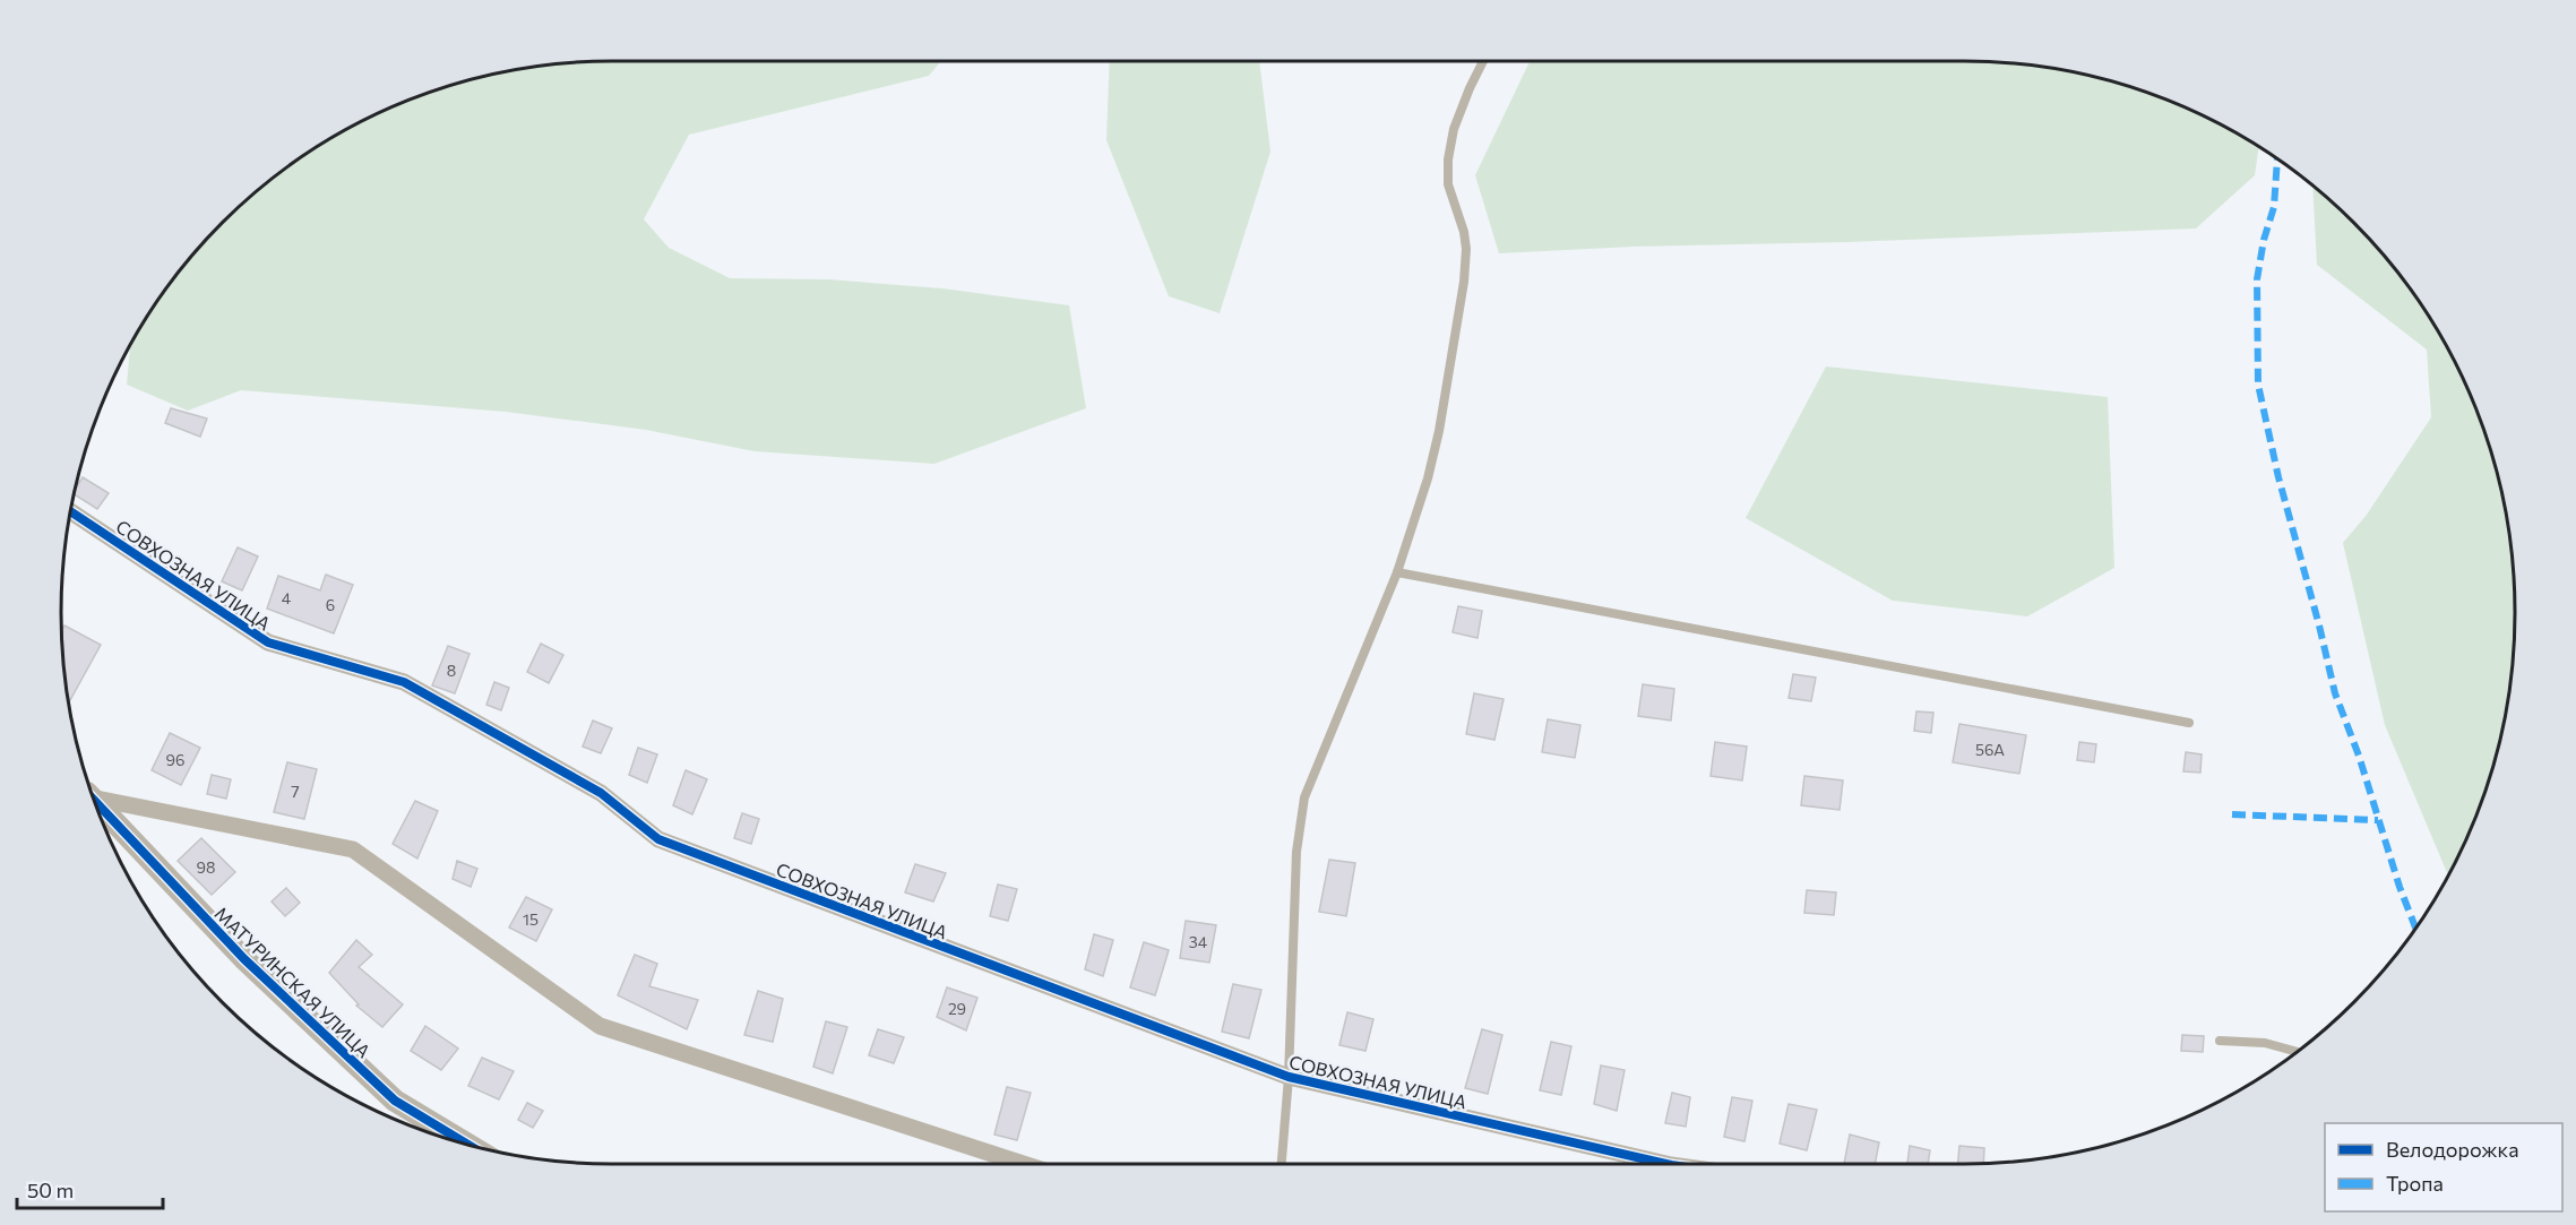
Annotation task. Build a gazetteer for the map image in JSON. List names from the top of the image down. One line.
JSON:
{"streets":{"street":["СОВХОЗНАЯ УЛИЦА","МАТУРИНСКАЯ УЛИЦА"]},"house_numbers":["4","6","8","56А","96","7","98","15","34","29"],"legend":["Велодорожка","Тропа"],"scale_bar":"50 m"}
